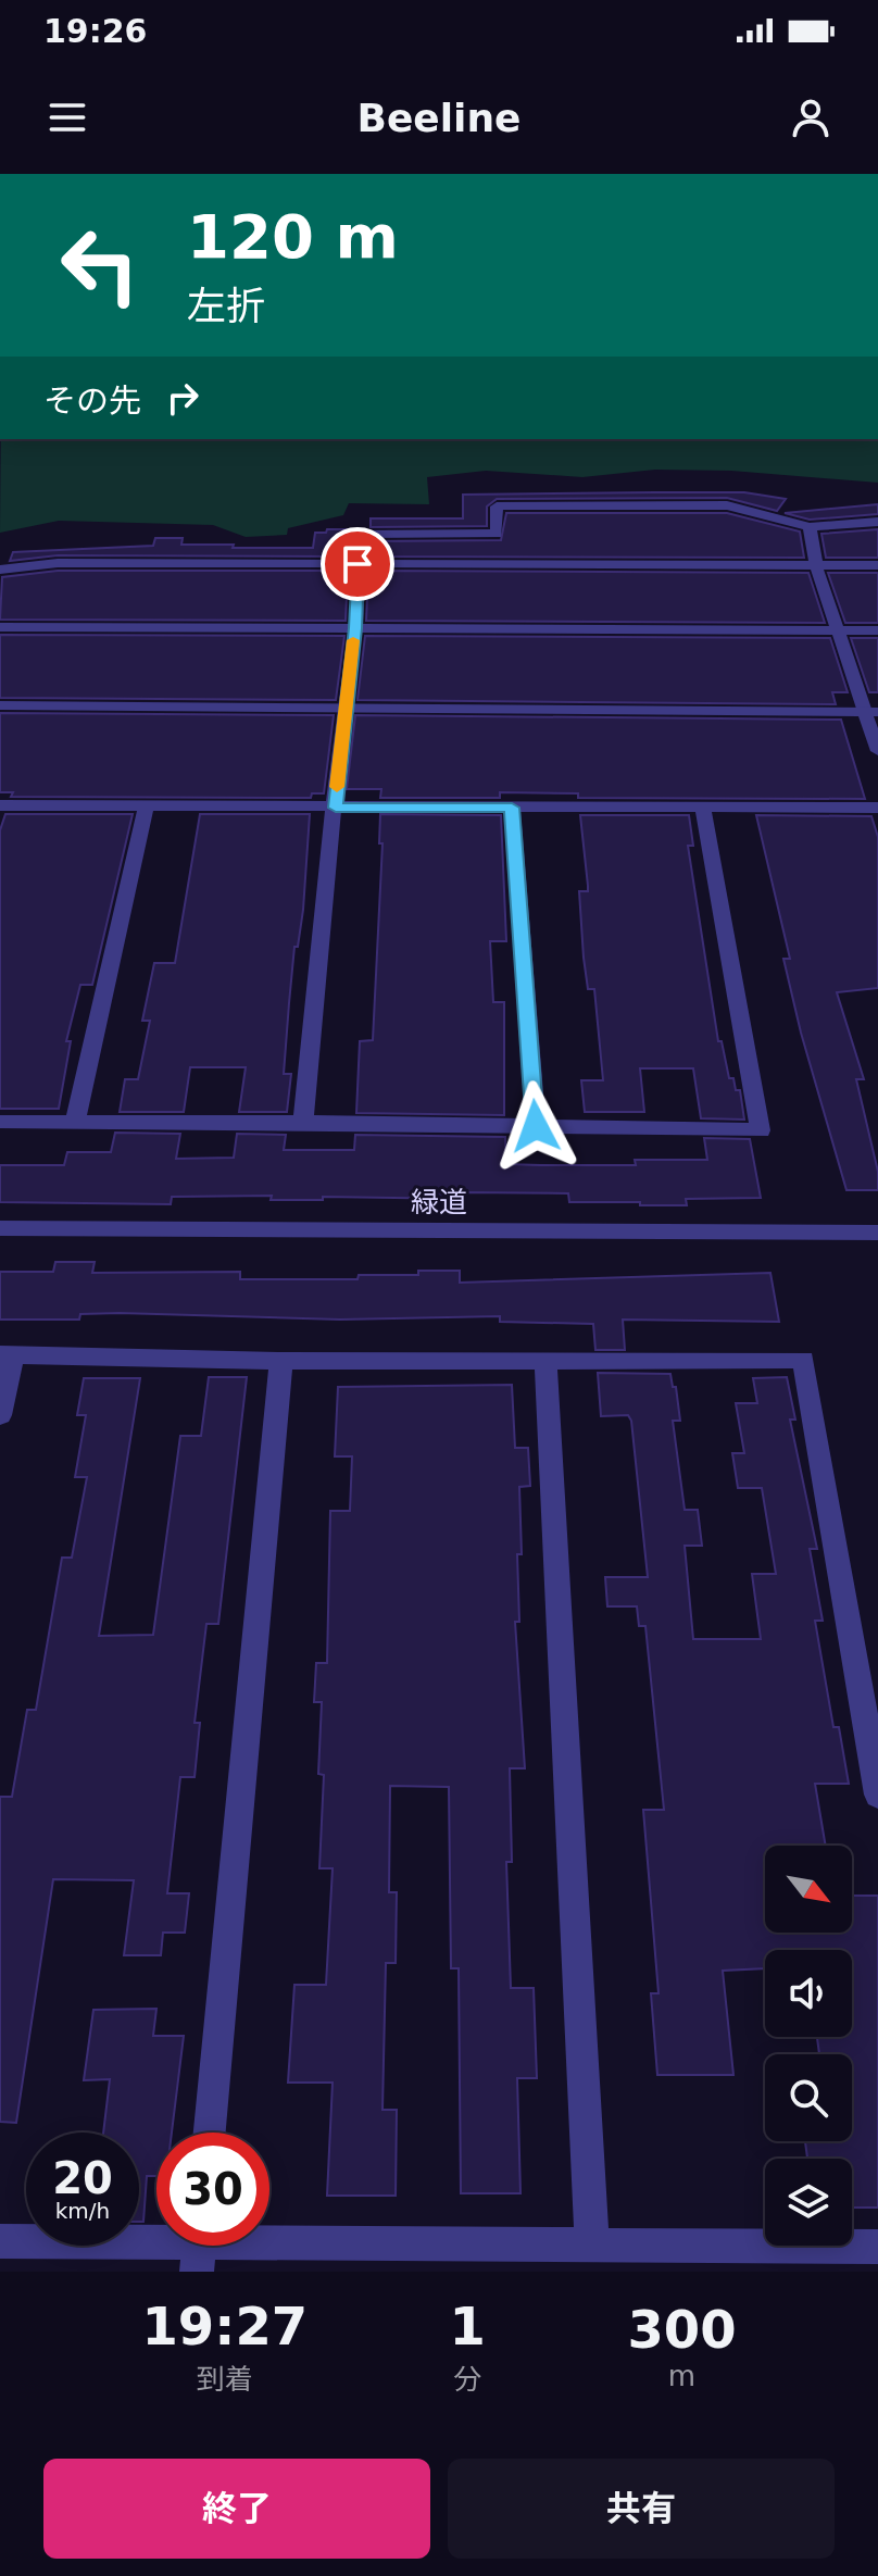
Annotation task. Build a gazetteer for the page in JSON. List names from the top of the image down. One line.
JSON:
{"streets":{"street":["緑道"]},"north":"bottom right","page":{"status":"19:26","header":"Beeline","turn":["120 m","左折"],"then":"その先","speed":"20 km/h","limit":"30","eta":["19:27","到着","1","分","300","m"],"buttons":["終了","共有"]}}
